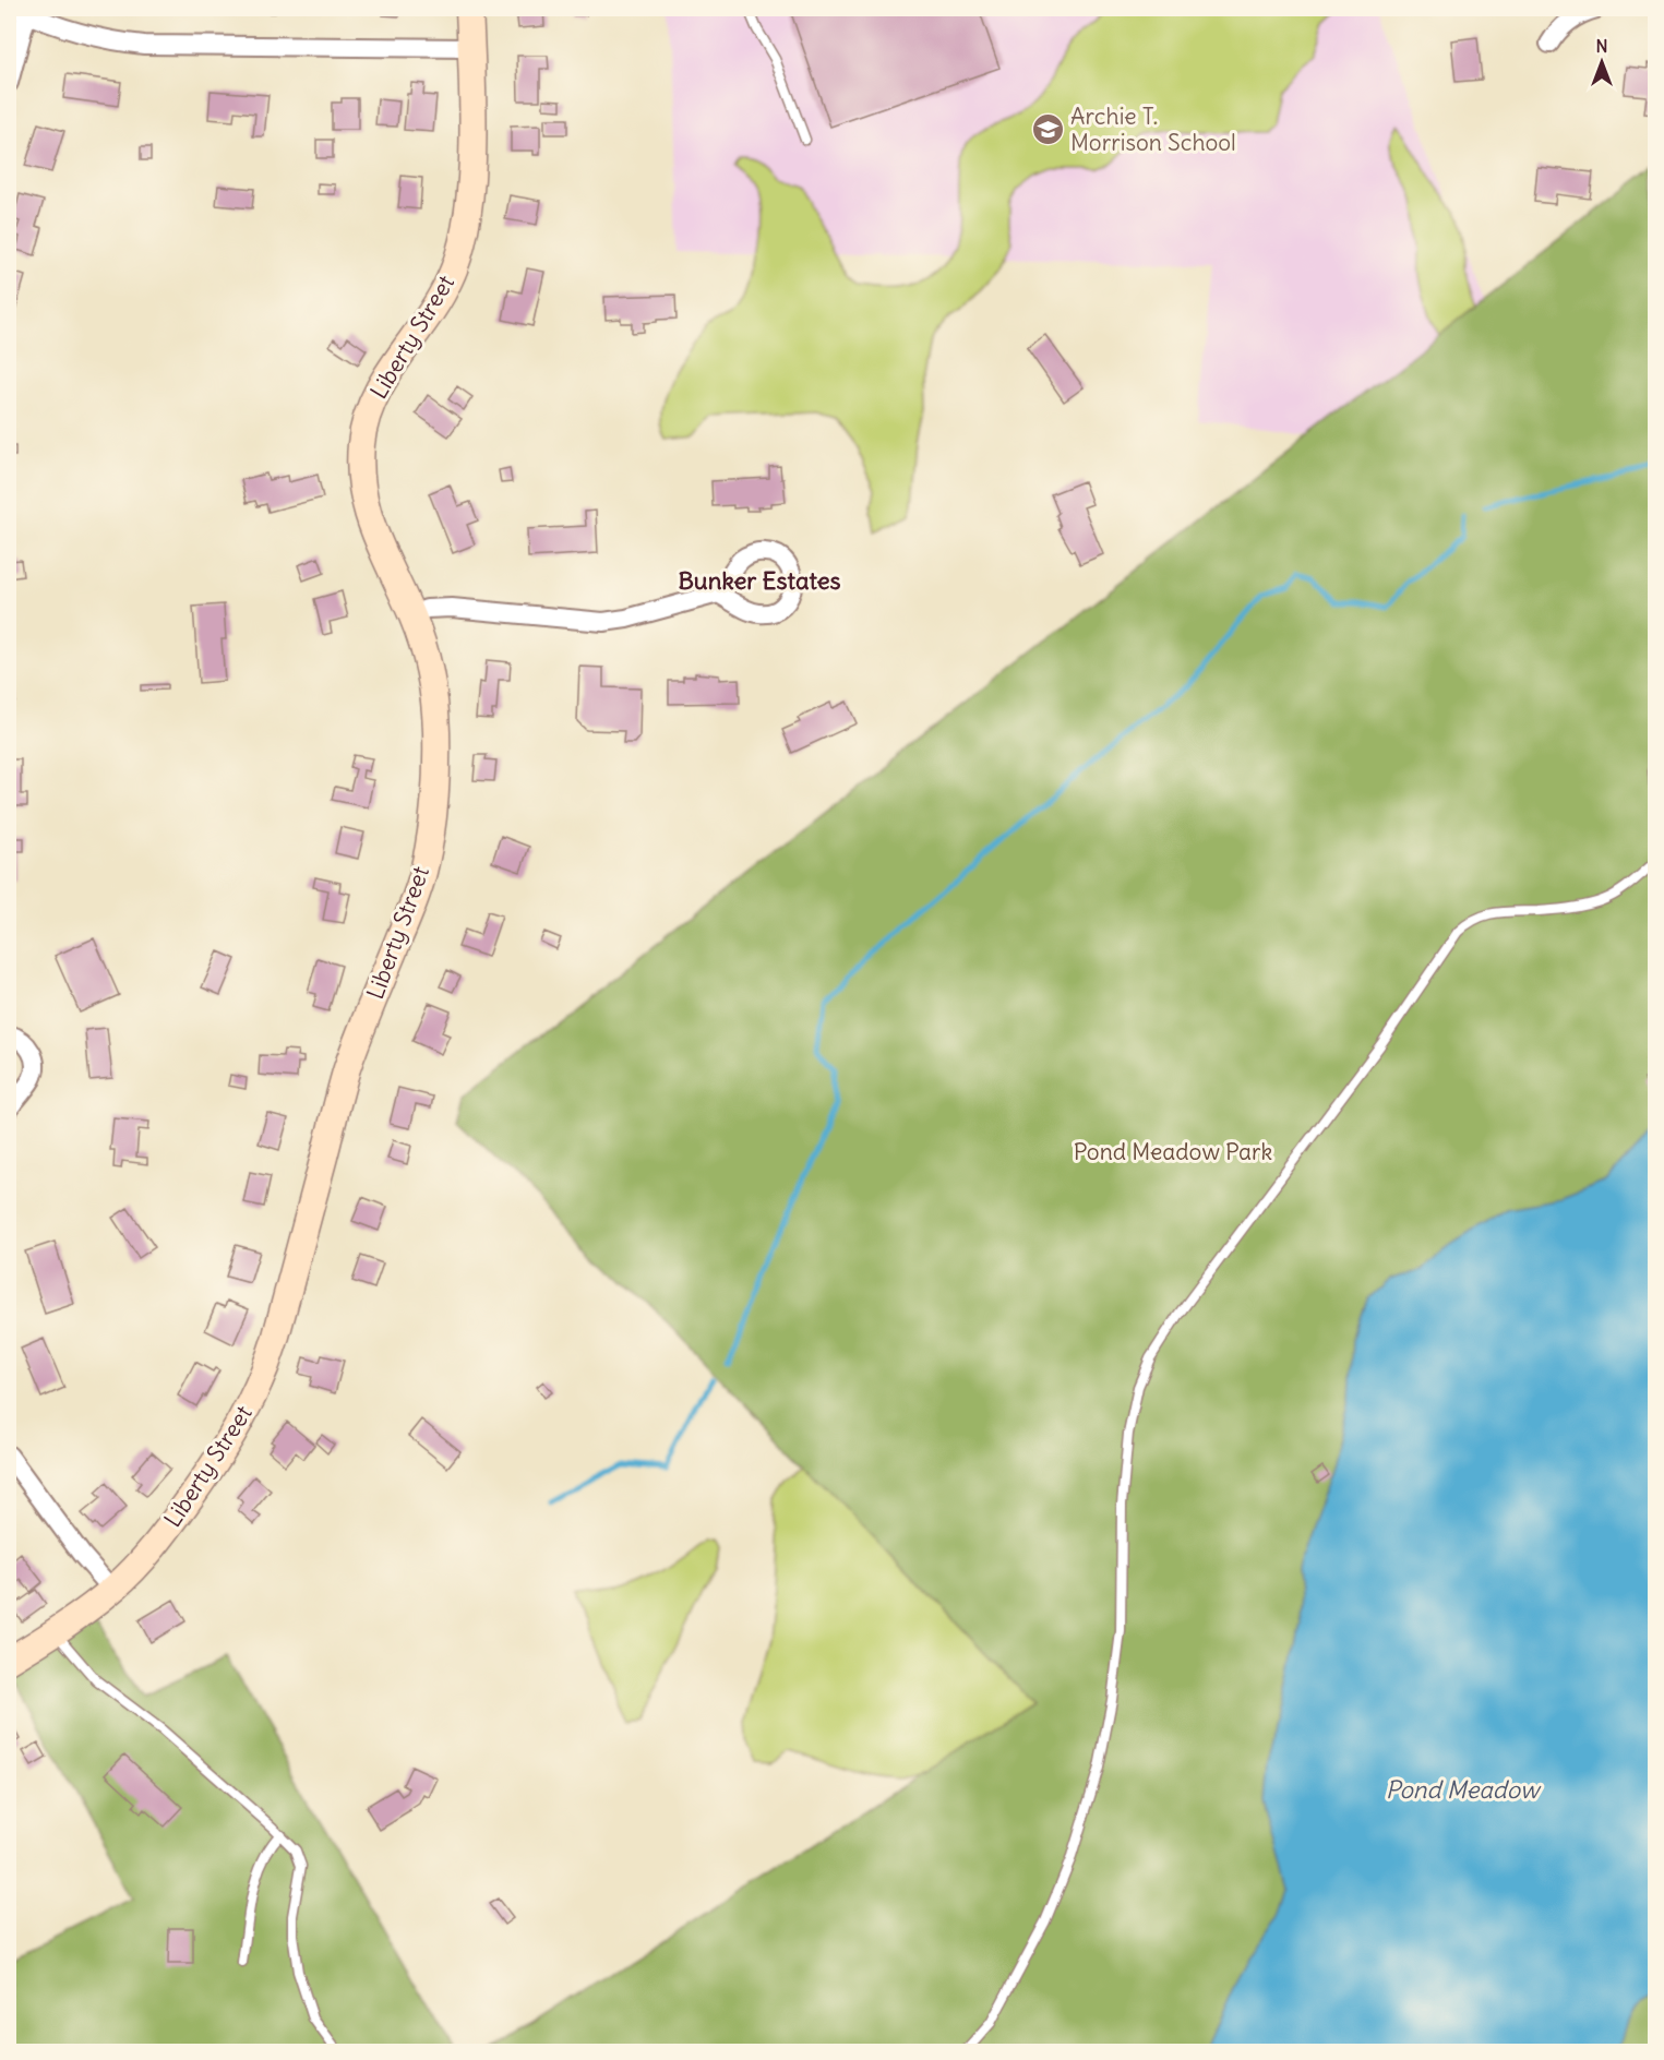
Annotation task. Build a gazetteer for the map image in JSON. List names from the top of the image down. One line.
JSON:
{"streets":{"main road":["Liberty Street"]},"districts":["Bunker Estates"],"water":["Pond Meadow"],"parks":["Pond Meadow Park"],"places":{"school or university":["Archie T. Morrison School"]},"north":"top"}
